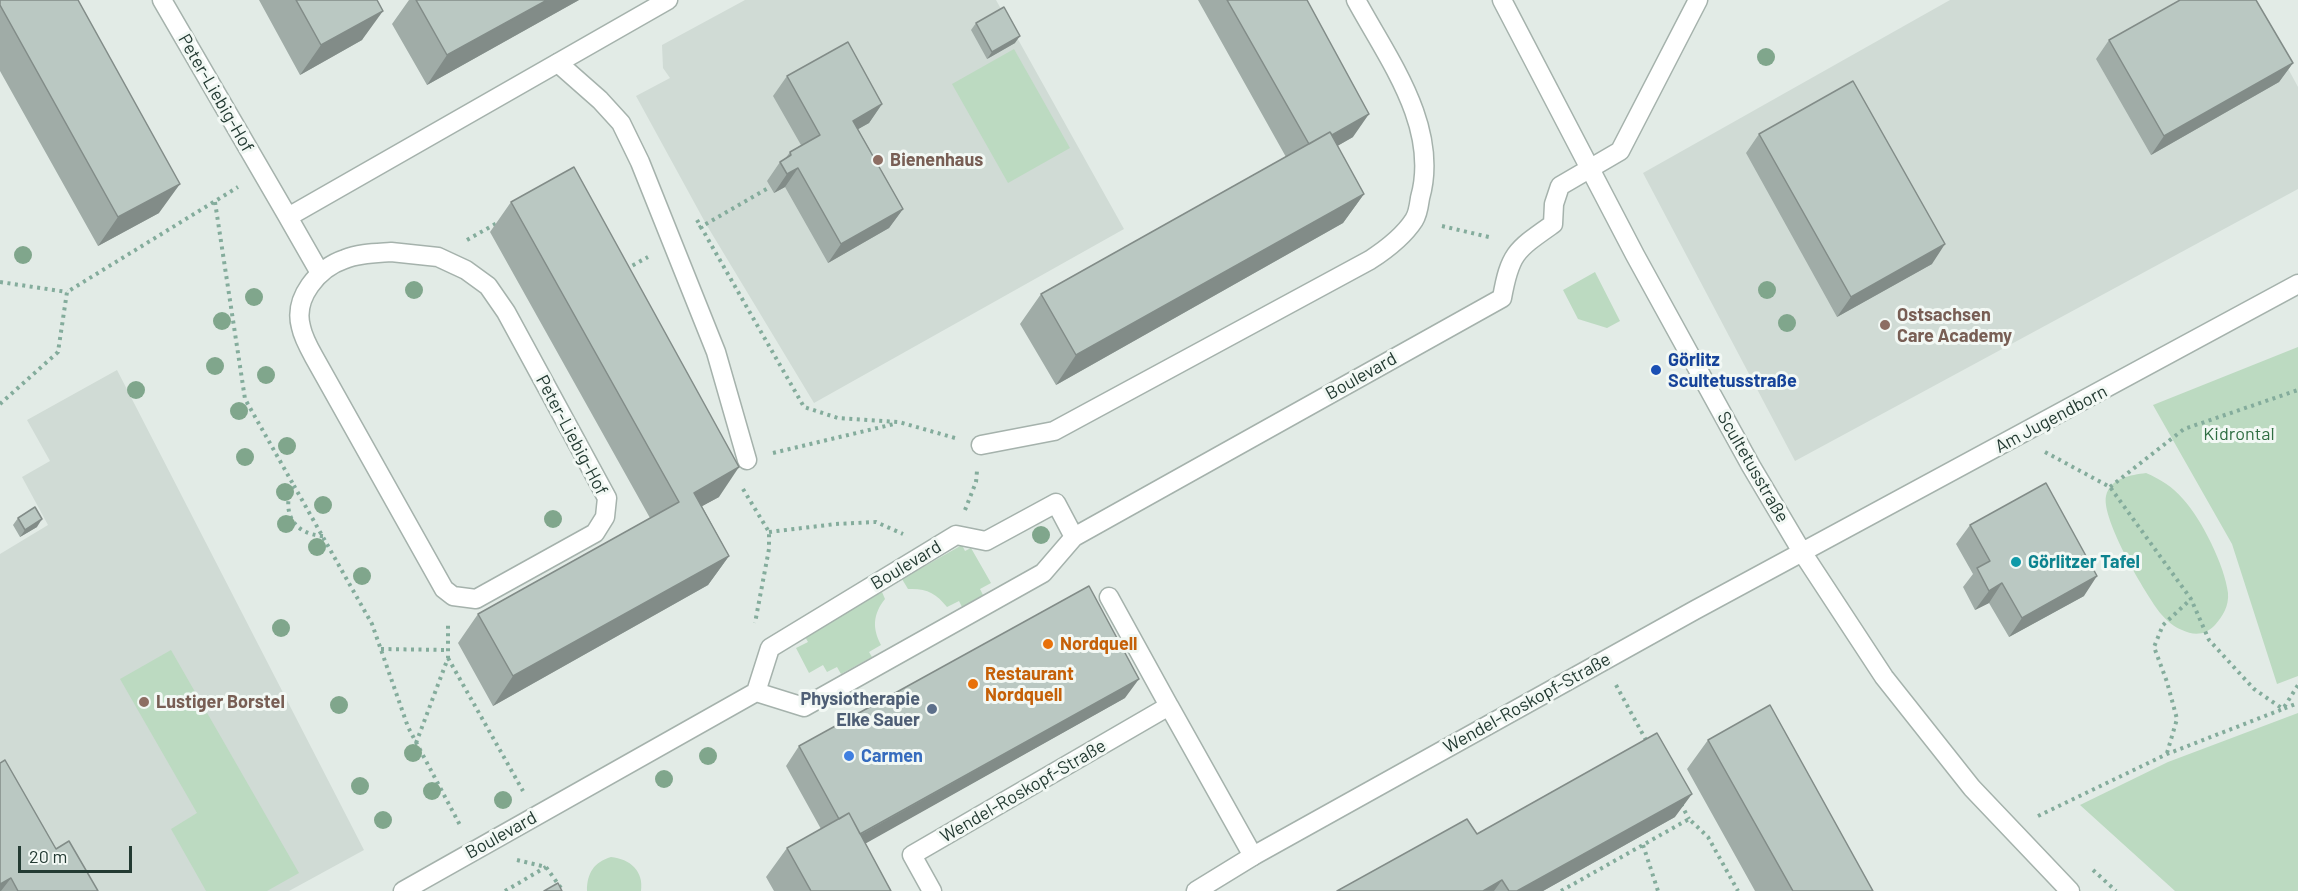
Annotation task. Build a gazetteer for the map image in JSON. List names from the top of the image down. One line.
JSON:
{"streets":{"street":["Peter-Liebig-Hof","Boulevard","Am Jugendborn","Scultetusstraße","Wendel-Roskopf-Straße"]},"crossings":[["Boulevard","Scultetusstraße"],["Am Jugendborn","Scultetusstraße"],["Am Jugendborn","Wendel-Roskopf-Straße"],["Scultetusstraße","Wendel-Roskopf-Straße"]],"parks":["Kidrontal"],"places":["Bienenhaus","Ostsachsen Care Academy","Görlitz Scultetusstraße","Görlitzer Tafel","Nordquell","Restaurant Nordquell","Lustiger Borstel","Physiotherapie Elke Sauer","Carmen"],"scale_bar":"20 m"}
